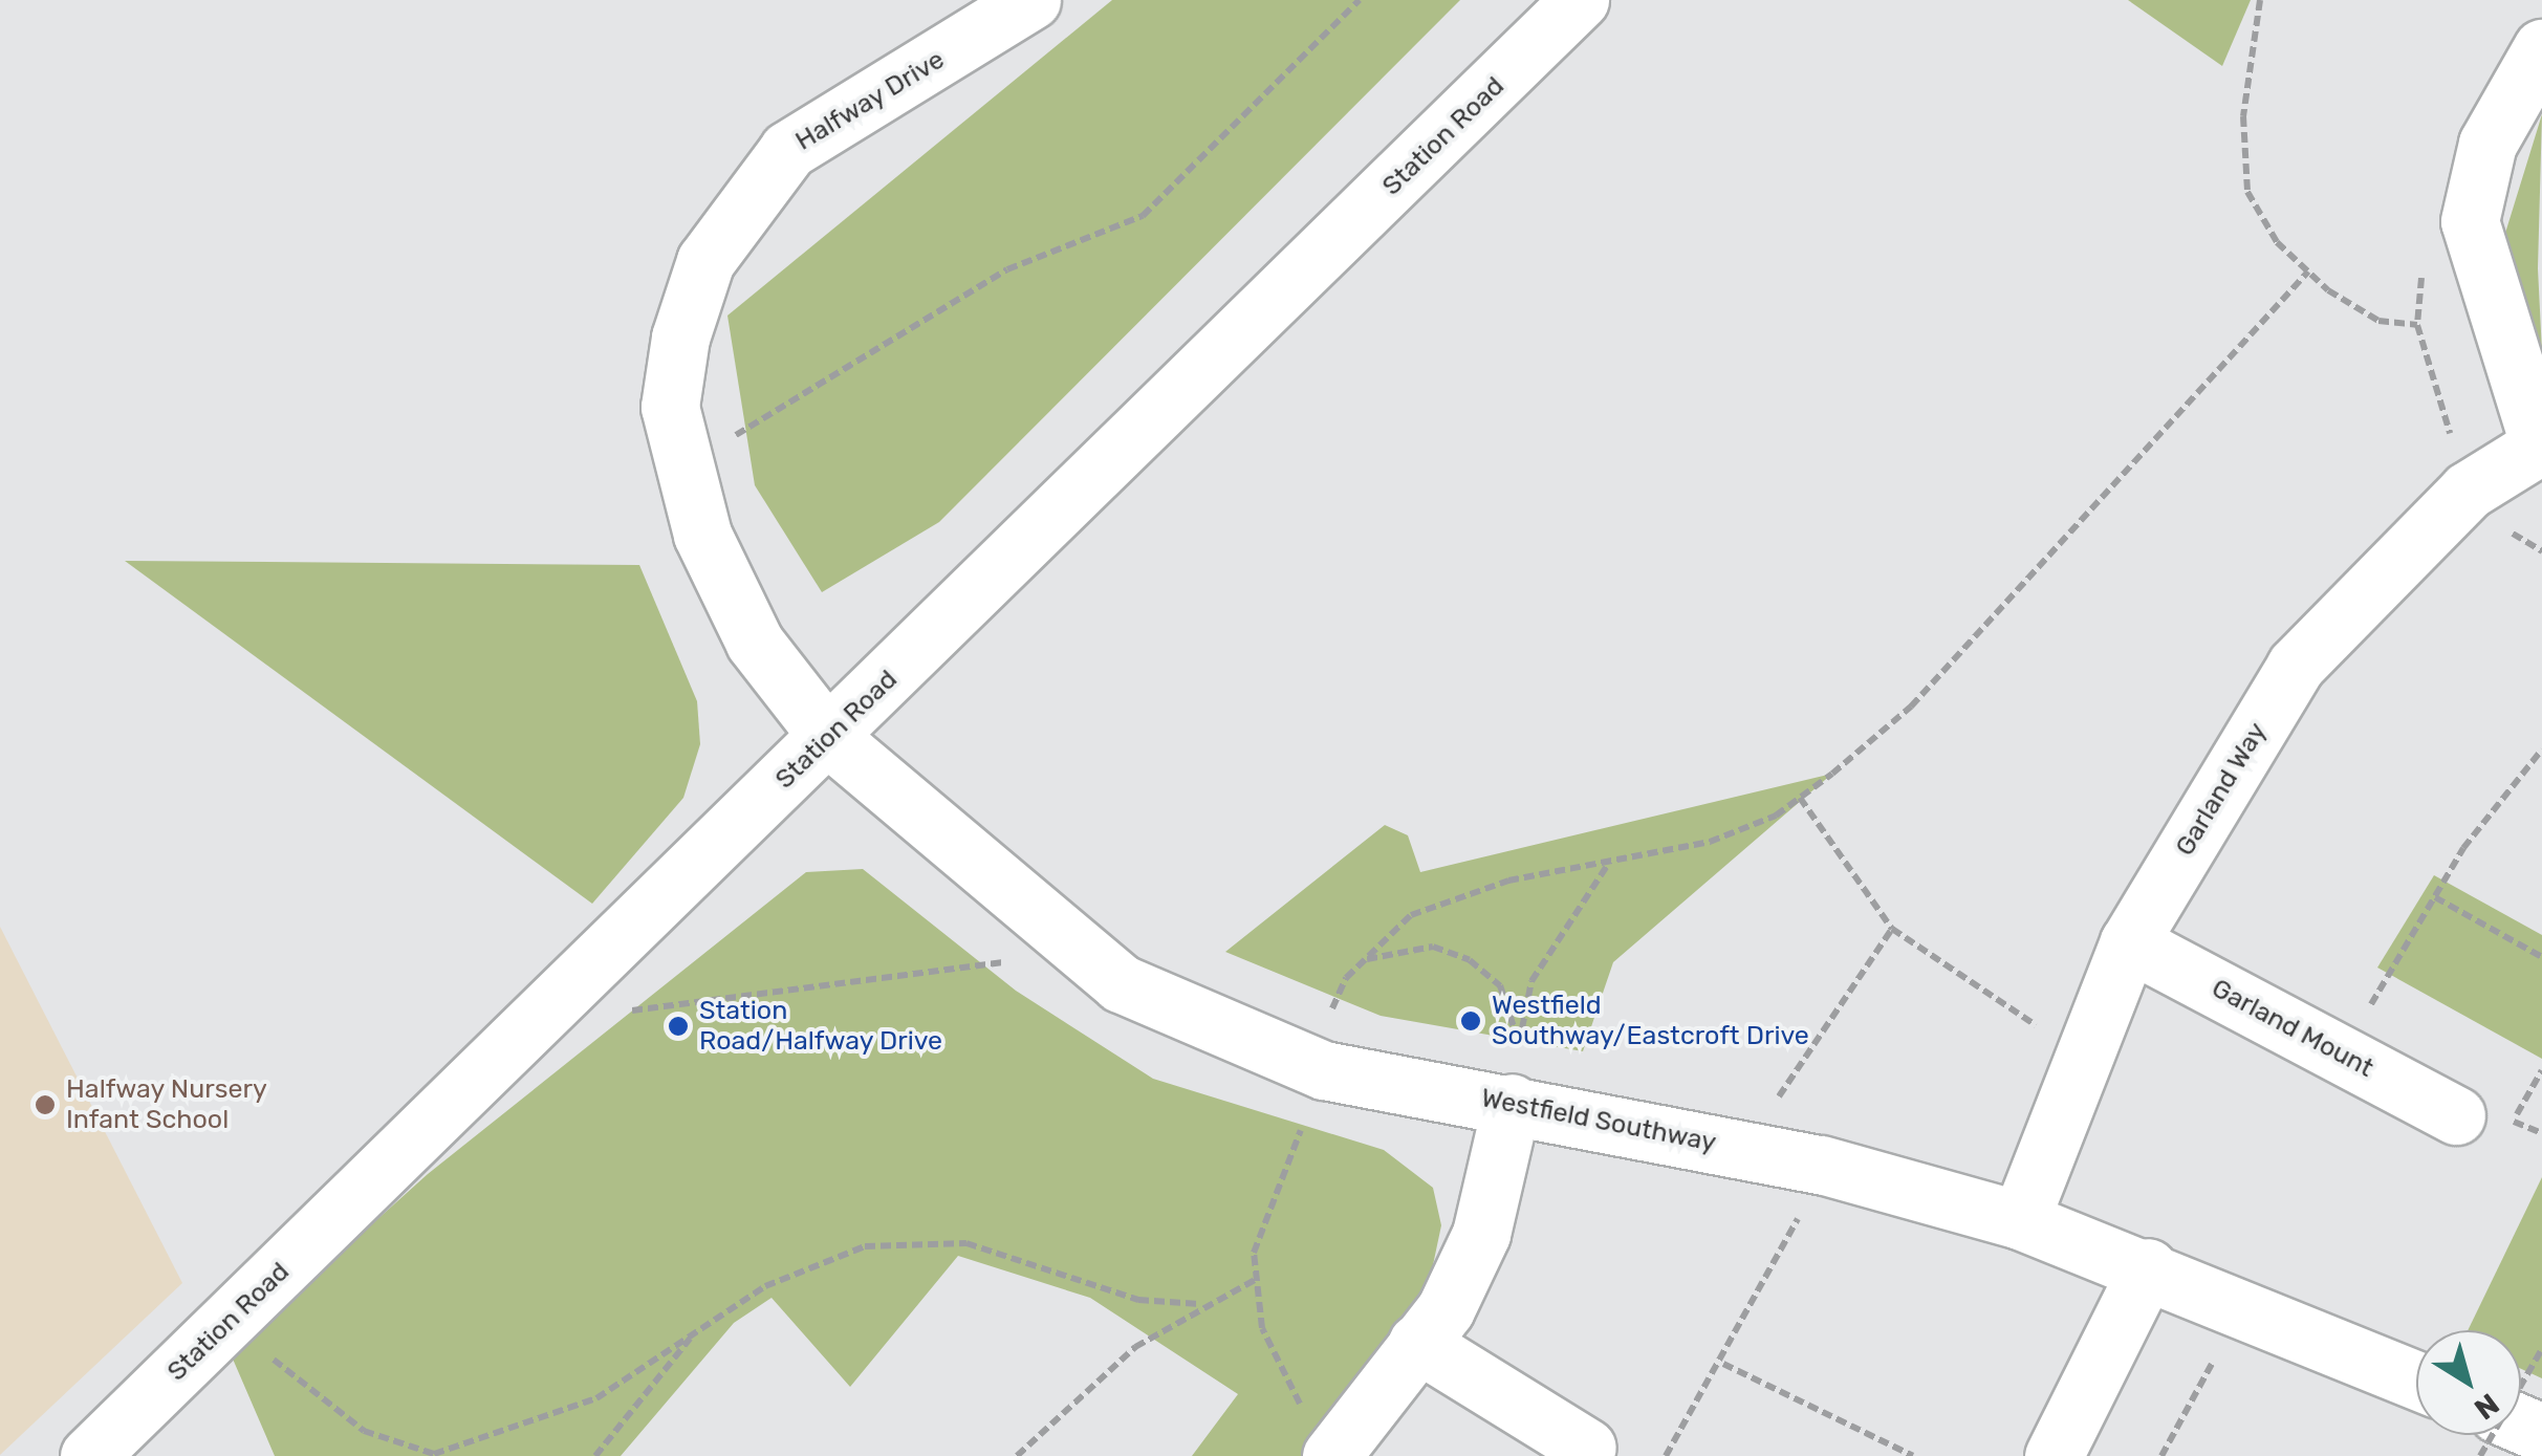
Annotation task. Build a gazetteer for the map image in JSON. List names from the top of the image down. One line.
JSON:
{"streets":{"street":["Halfway Drive","Station Road","Garland Way","Garland Mount","Westfield Southway"]},"crossings":[["Halfway Drive","Station Road"],["Halfway Drive","Westfield Southway"],["Station Road","Westfield Southway"],["Garland Way","Garland Mount"],["Garland Way","Westfield Southway"]],"places":["Westfield Southway/Eastcroft Drive","Station Road/Halfway Drive","Halfway Nursery Infant School"],"north":"bottom right"}
